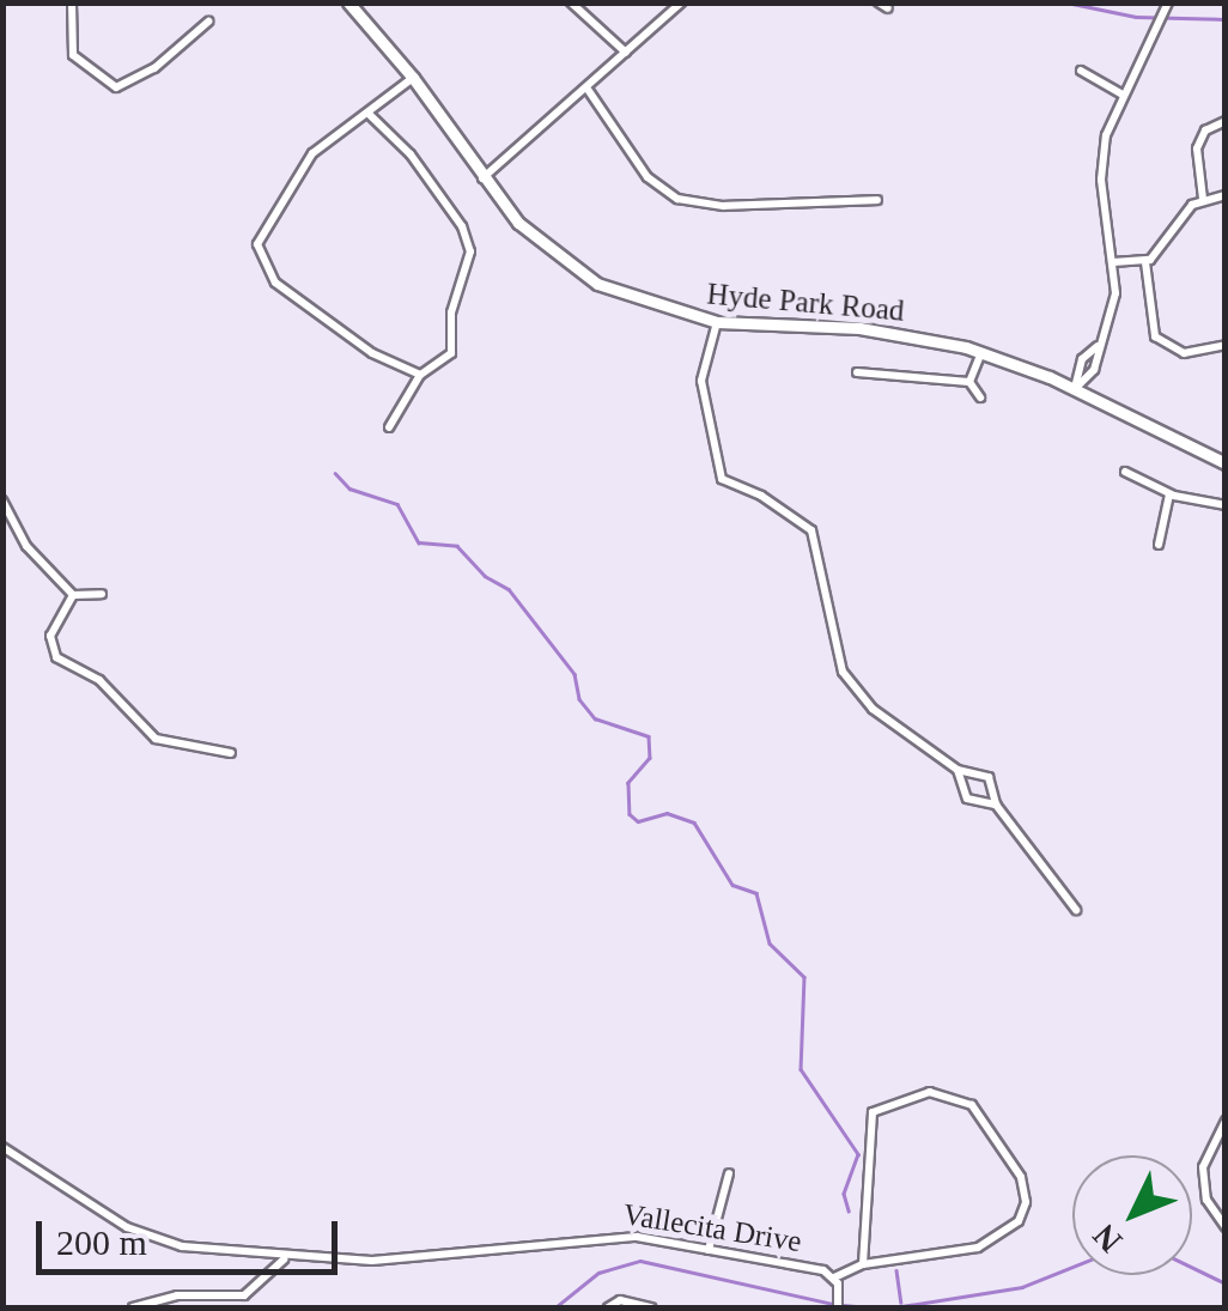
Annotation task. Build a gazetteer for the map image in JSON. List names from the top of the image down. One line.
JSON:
{"streets":{"main road":["Hyde Park Road"],"street":["Vallecita Drive"]},"scale_bar":"200 m","north":"bottom left"}
